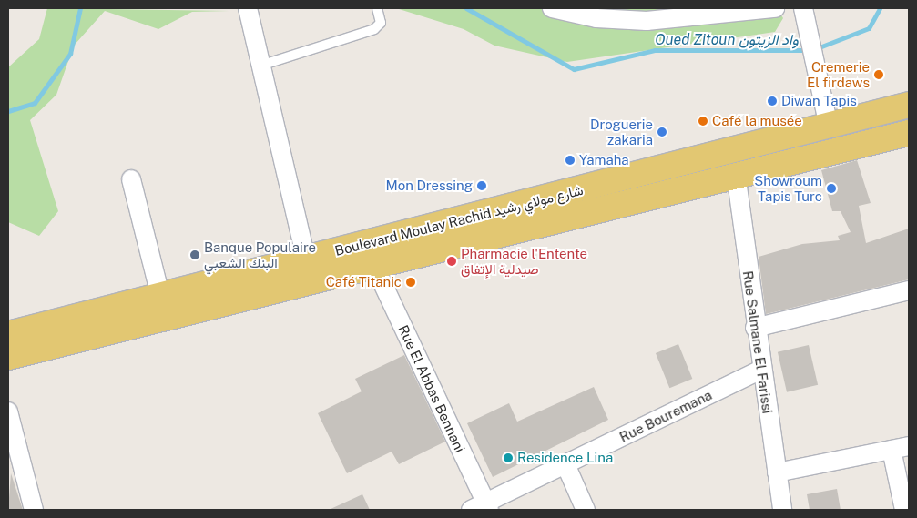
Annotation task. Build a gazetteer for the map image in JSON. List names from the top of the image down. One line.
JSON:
{"streets":{"main road":["Boulevard Moulay Rachid شارع مولاي رشيد"],"street":["Rue Salmane El Farissi","Rue El Abbas Bennani","Rue Bouremana"]},"crossings":[["Boulevard Moulay Rachid شارع مولاي رشيد","Rue Salmane El Farissi"],["Boulevard Moulay Rachid شارع مولاي رشيد","Rue El Abbas Bennani"],["Rue Salmane El Farissi","Rue Bouremana"],["Rue El Abbas Bennani","Rue Bouremana"]],"water":["Oued Zitoun واد الزيتون"],"places":["Cremerie El firdaws","Diwan Tapis","Café la musée","Droguerie zakaria","Yamaha","Mon Dressing","Showroum Tapis Turc","Banque Populaire البنك الشعبي","Pharmacie l'Entente صيدلية الإتفاق","Café Titanic","Residence Lina"]}
